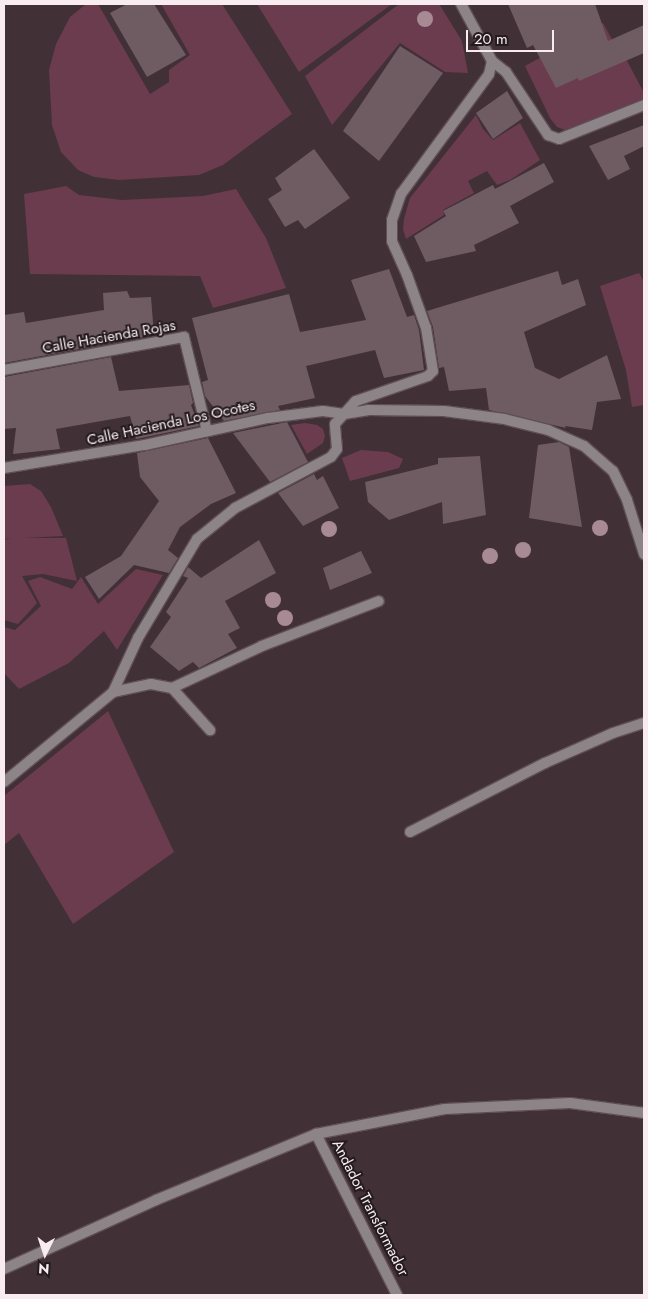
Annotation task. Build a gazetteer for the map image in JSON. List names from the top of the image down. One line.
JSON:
{"streets":{"street":["Calle Hacienda Rojas","Calle Hacienda Los Ocotes","Andador Transformador"]},"crossings":[["Calle Hacienda Rojas","Calle Hacienda Los Ocotes"]],"scale_bar":"20 m","north":"bottom"}
